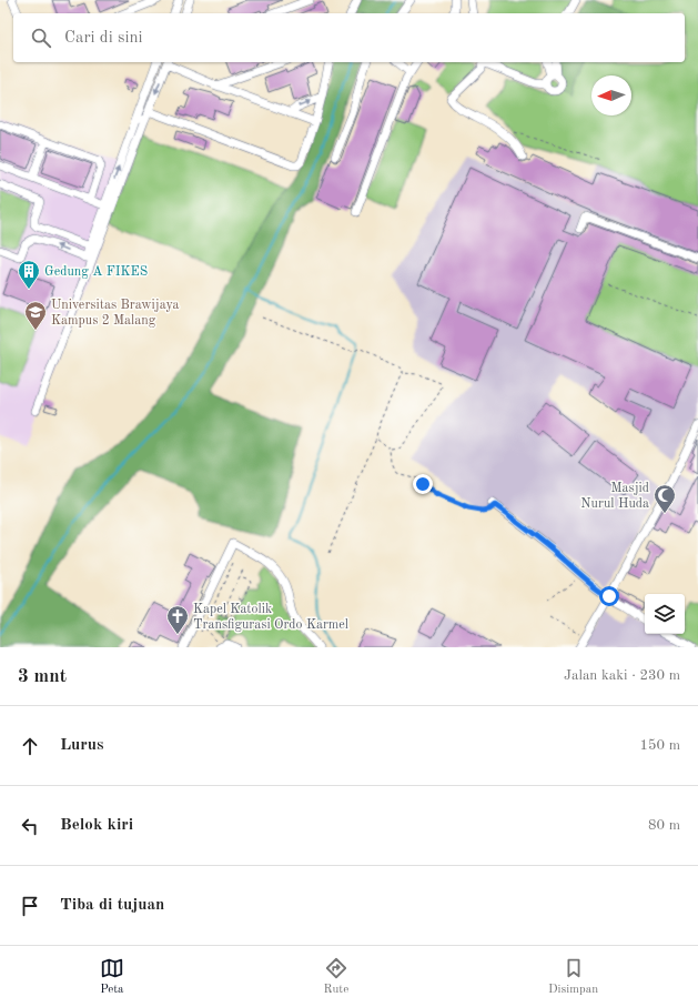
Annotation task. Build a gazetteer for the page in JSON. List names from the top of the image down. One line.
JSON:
{"places":{"building":["Gedung A FIKES"],"school or university":["Universitas Brawijaya Kampus 2 Malang"],"mosque":["Masjid Nurul Huda"],"church":["Kapel Katolik Transfigurasi Ordo Karmel"]},"north":"left","page":{"search":"Cari di sini","heading":["3 mnt","Jalan kaki · 230 m"],"list":[["Lurus","150 m"],["Belok kiri","80 m"],"Tiba di tujuan"],"nav":["Peta","Rute","Disimpan"]}}
